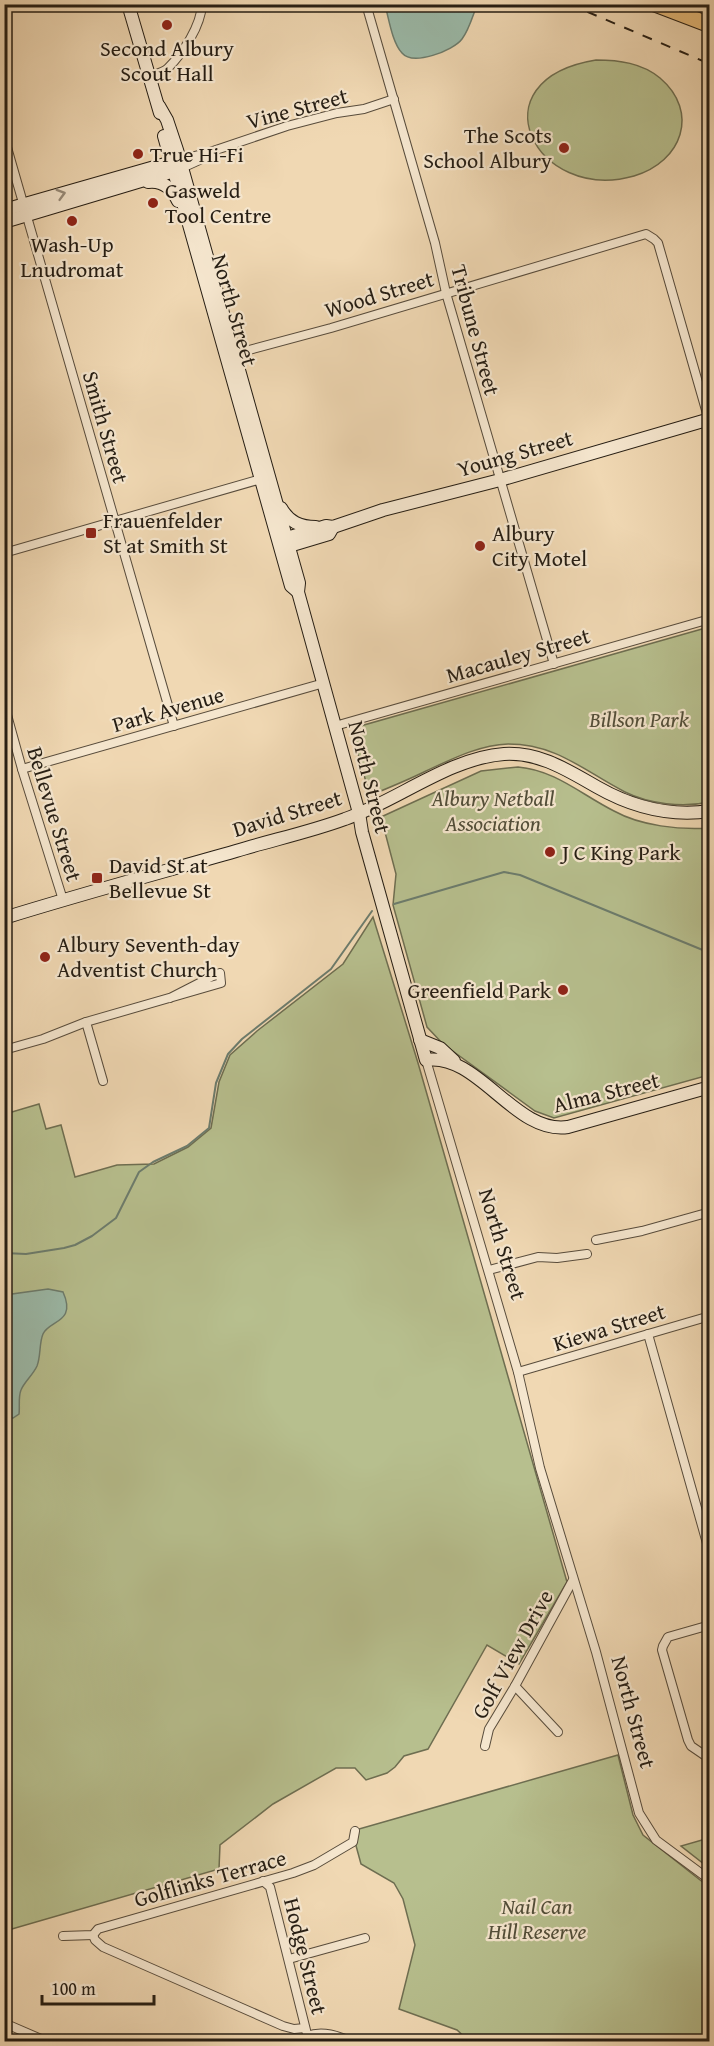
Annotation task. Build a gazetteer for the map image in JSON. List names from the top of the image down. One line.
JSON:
{"streets":{"main road":["North Street","Young Street","David Street","Alma Street"],"street":["Vine Street","Wood Street","Tribune Street","Smith Street","Macauley Street","Park Avenue","Bellevue Street","Kiewa Street","Golf View Drive","Golflinks Terrace","Hodge Street"]},"crossings":[["Vine Street","North Street"],["Vine Street","Tribune Street"],["Wood Street","North Street"],["Wood Street","Tribune Street"],["Wood Street","Young Street"],["North Street","Young Street"],["North Street","Macauley Street"],["North Street","Park Avenue"],["North Street","David Street"],["North Street","Alma Street"],["North Street","Kiewa Street"],["North Street","Golf View Drive"],["Tribune Street","Young Street"],["Tribune Street","Macauley Street"],["Smith Street","Park Avenue"],["Park Avenue","Bellevue Street"],["David Street","Bellevue Street"],["Golflinks Terrace","Hodge Street"]],"parks":["Billson Park","Albury Netball Association","Nail Can Hill Reserve"],"places":{"other":["Second Albury Scout Hall","The Scots School Albury","True Hi-Fi","Gasweld Tool Centre","Wash-Up Lnudromat","Albury City Motel","J C King Park","Albury Seventh-day Adventist Church","Greenfield Park"],"transit":["Frauenfelder St at Smith St","David St at Bellevue St"]},"scale_bar":"100 m"}
